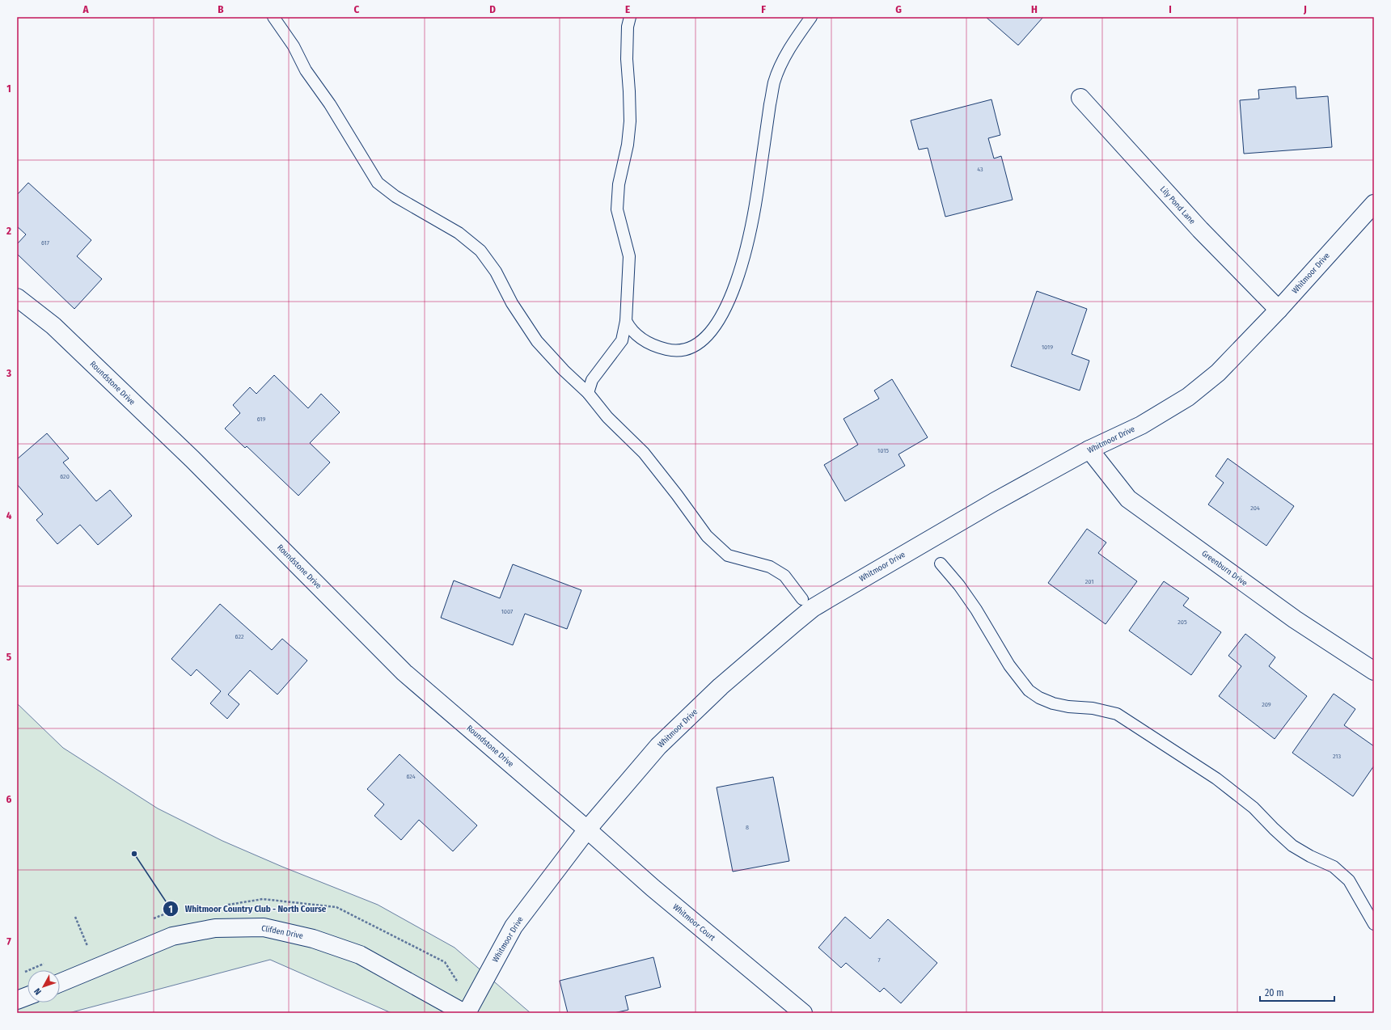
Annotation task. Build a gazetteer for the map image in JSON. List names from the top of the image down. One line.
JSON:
{"streets":{"street":["Lily Pond Lane","Whitmoor Drive","Roundstone Drive","Greenburn Drive","Whitmoor Court","Clifden Drive"]},"crossings":[["Lily Pond Lane","Whitmoor Drive"],["Whitmoor Drive","Roundstone Drive"],["Whitmoor Drive","Greenburn Drive"],["Whitmoor Drive","Whitmoor Court"],["Whitmoor Drive","Clifden Drive"],["Roundstone Drive","Whitmoor Court"]],"places":["Whitmoor Country Club - North Course"],"house_numbers":["43","617","1019","619","1015","620","204","201","1007","205","622","209","213","624","8","7"],"scale_bar":"20 m","north":"bottom left","grid":{"columns":["A","B","C","D","E","F","G","H","I","J"],"rows":["1","2","3","4","5","6","7"]}}
